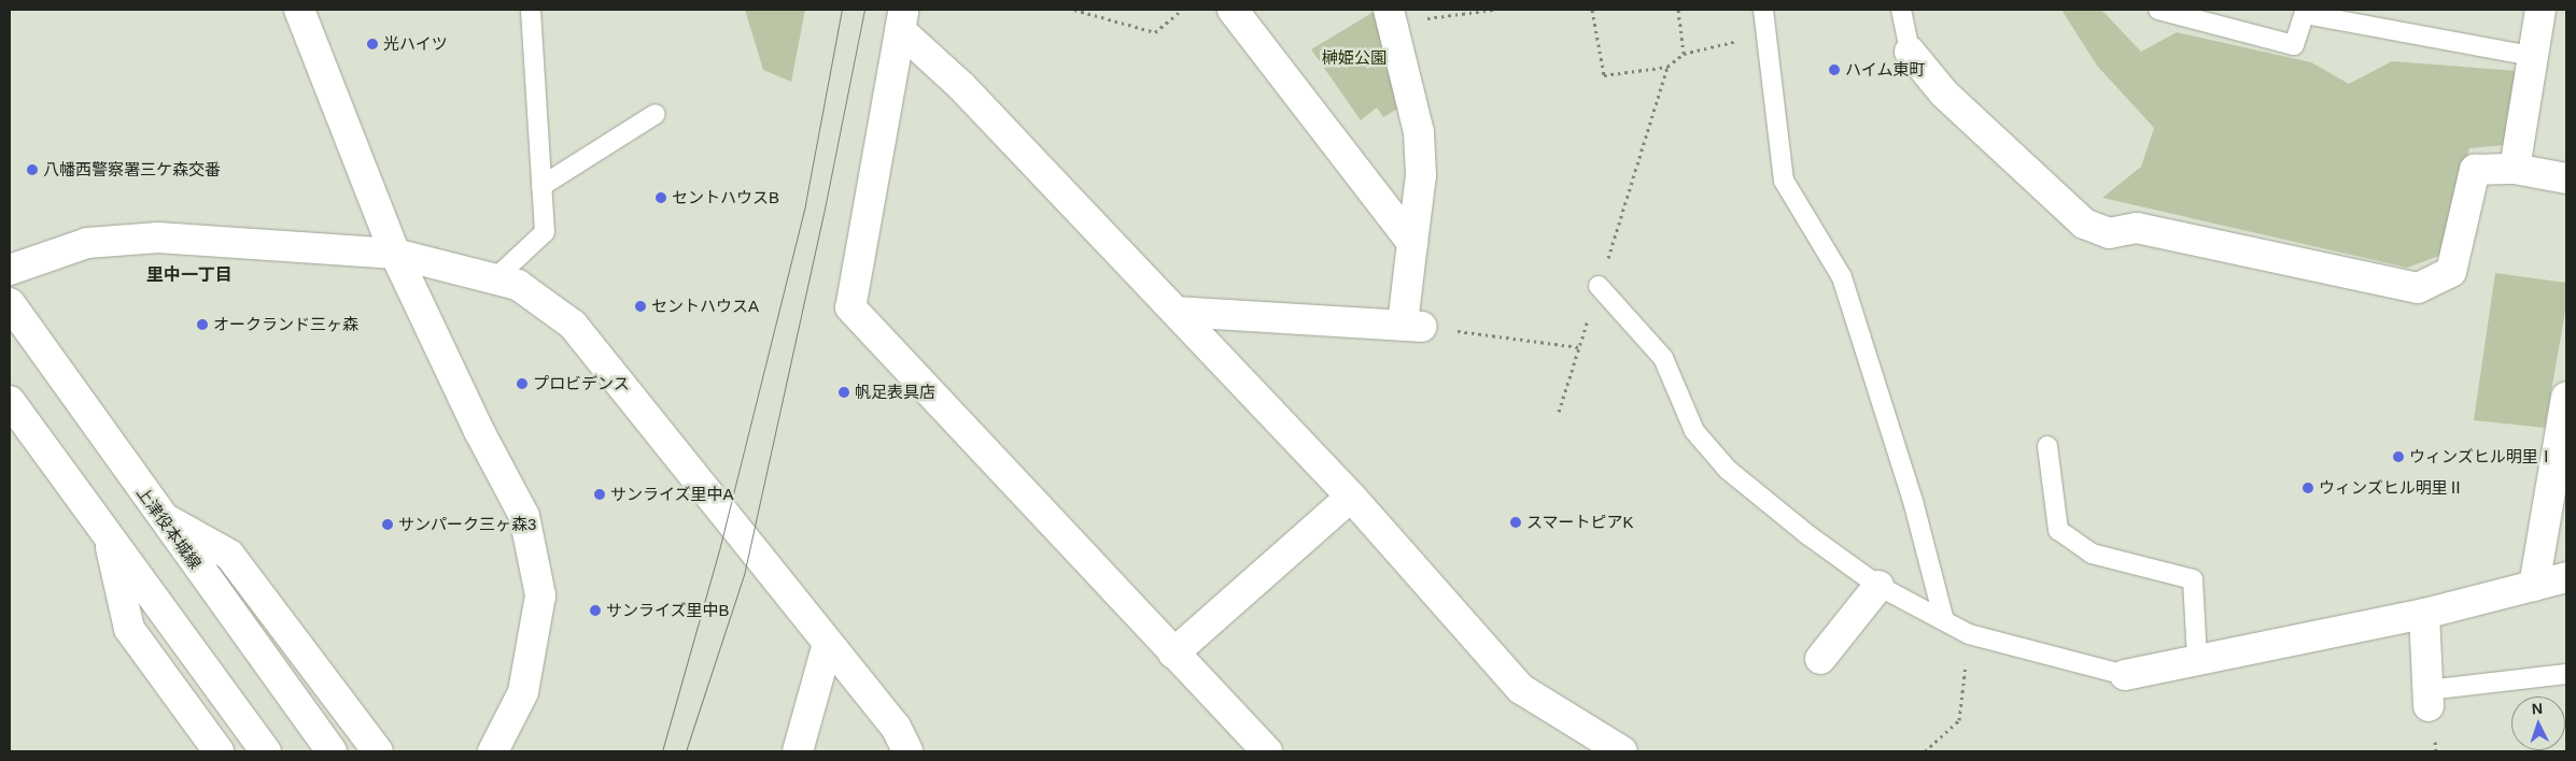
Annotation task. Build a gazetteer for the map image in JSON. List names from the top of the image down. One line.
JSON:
{"streets":{"street":["上津役本城線"]},"districts":["里中一丁目"],"parks":["榊姫公園"],"places":["光ハイツ","ハイム東町","八幡西警察署三ケ森交番","セントハウスB","セントハウスA","オークランド三ヶ森","プロビデンス","帆足表具店","ウィンズヒル明里Ⅰ","ウィンズヒル明里Ⅱ","サンライズ里中A","スマートピアK","サンパーク三ヶ森3","サンライズ里中B"],"north":"top"}
